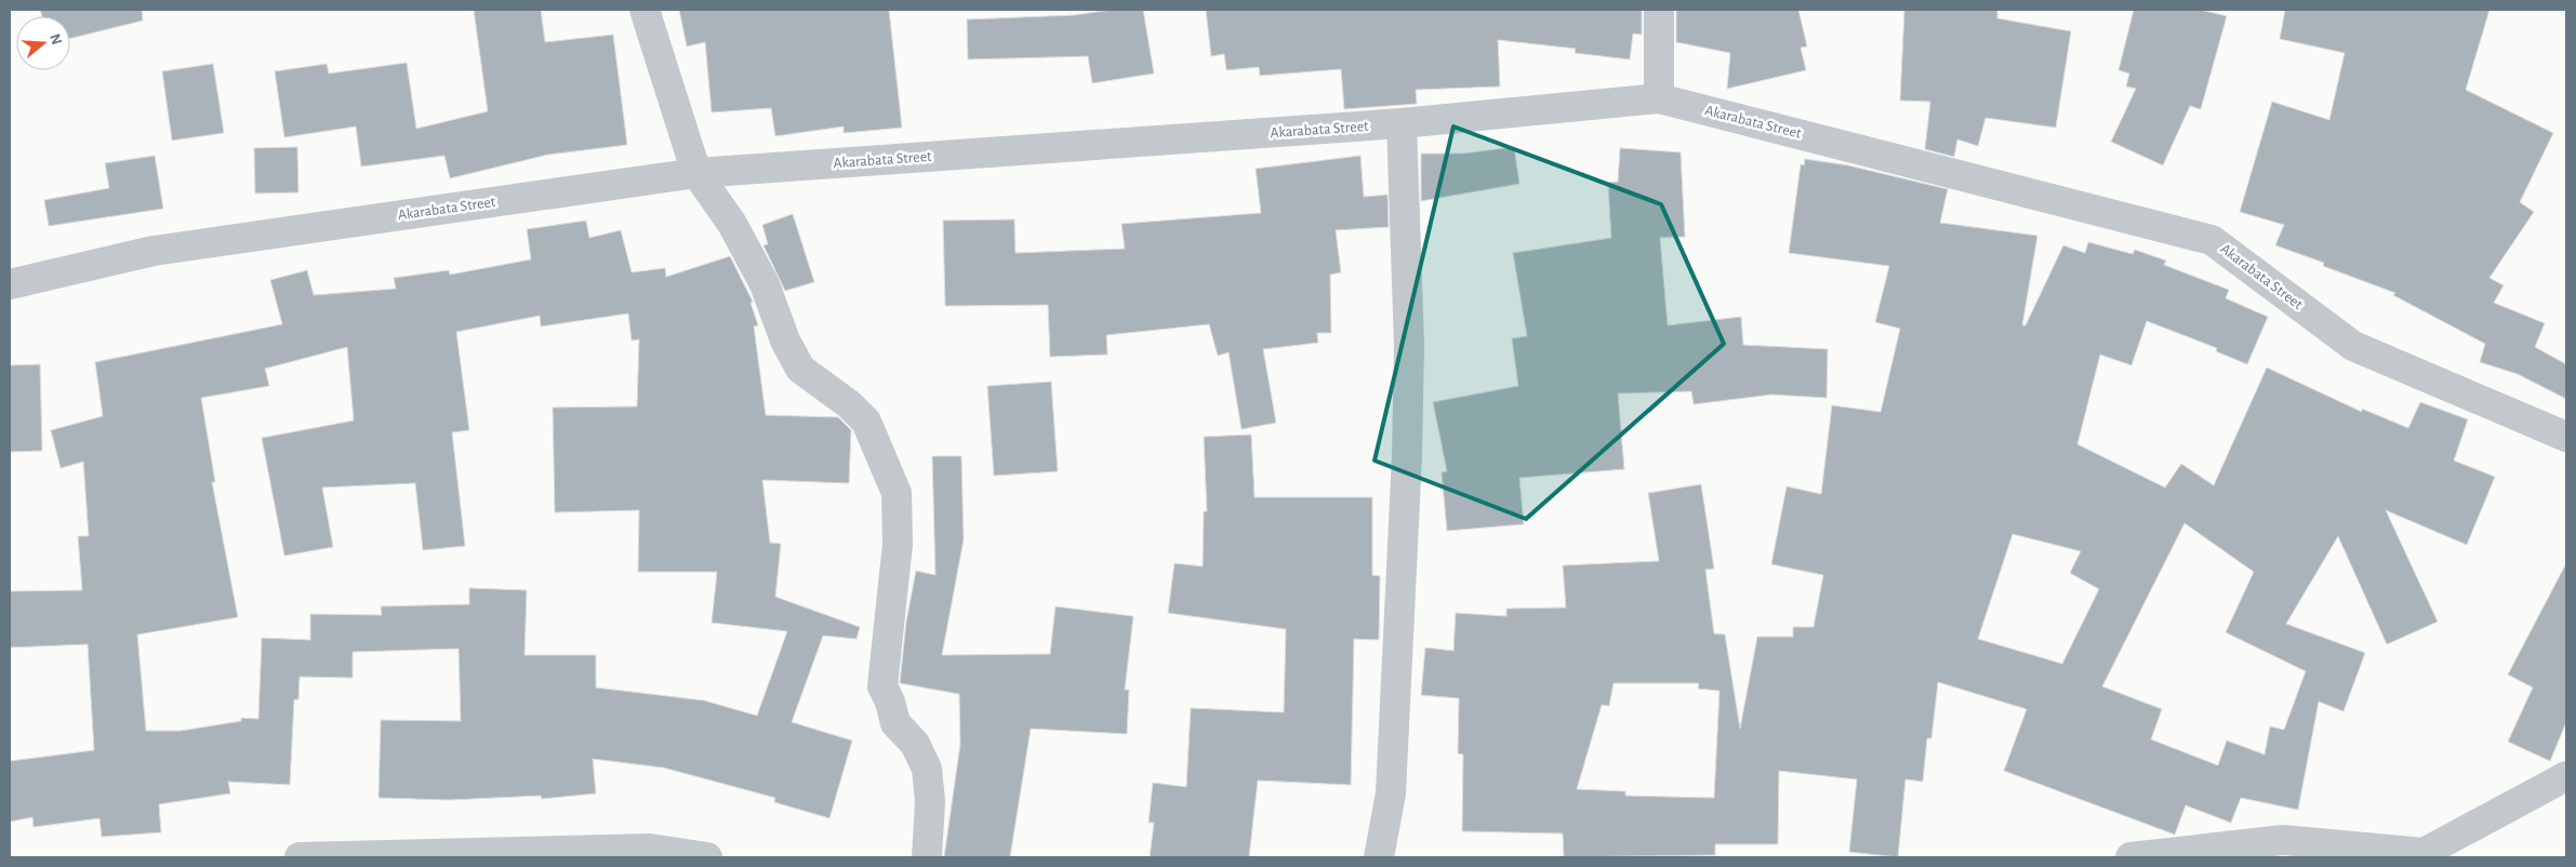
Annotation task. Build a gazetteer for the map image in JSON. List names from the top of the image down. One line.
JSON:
{"streets":{"street":["Akarabata Street"]},"north":"right"}
